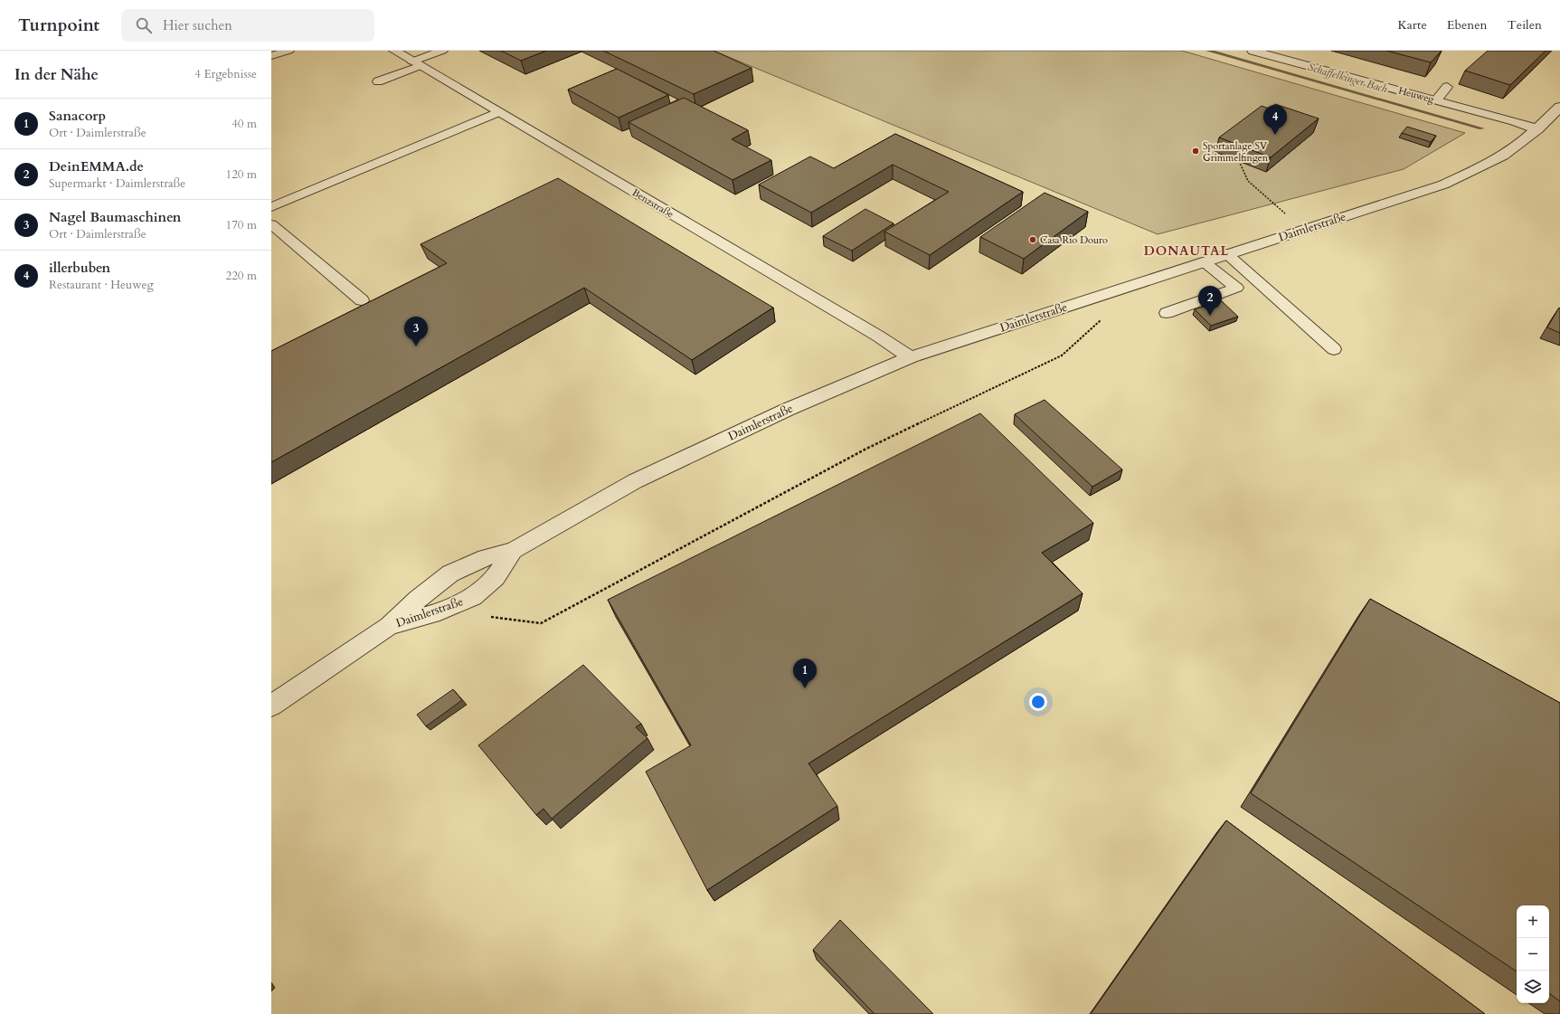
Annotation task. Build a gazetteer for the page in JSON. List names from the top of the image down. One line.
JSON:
{"streets":{"street":["Heuweg","Benzstraße","Daimlerstraße"]},"crossings":[["Heuweg","Daimlerstraße"],["Benzstraße","Daimlerstraße"]],"districts":["DONAUTAL"],"water":["Schaffelkinger Bach"],"places":["Sportanlage SV Grimmelfingen","Casa Rio Douro"],"page":{"header":"Turnpoint","search":"Hier suchen","nav":["Karte","Ebenen","Teilen"],"heading":["In der Nähe","4 Ergebnisse"],"list":[{"mark":"1","name":"Sanacorp","note":"Ort · Daimlerstraße","value":"40 m"},{"mark":"2","name":"DeinEMMA.de","note":"Supermarkt · Daimlerstraße","value":"120 m"},{"mark":"3","name":"Nagel Baumaschinen","note":"Ort · Daimlerstraße","value":"170 m"},{"mark":"4","name":"illerbuben","note":"Restaurant · Heuweg","value":"220 m"}],"pins":["4","2","3","1"],"map_buttons":["+","−"]}}
